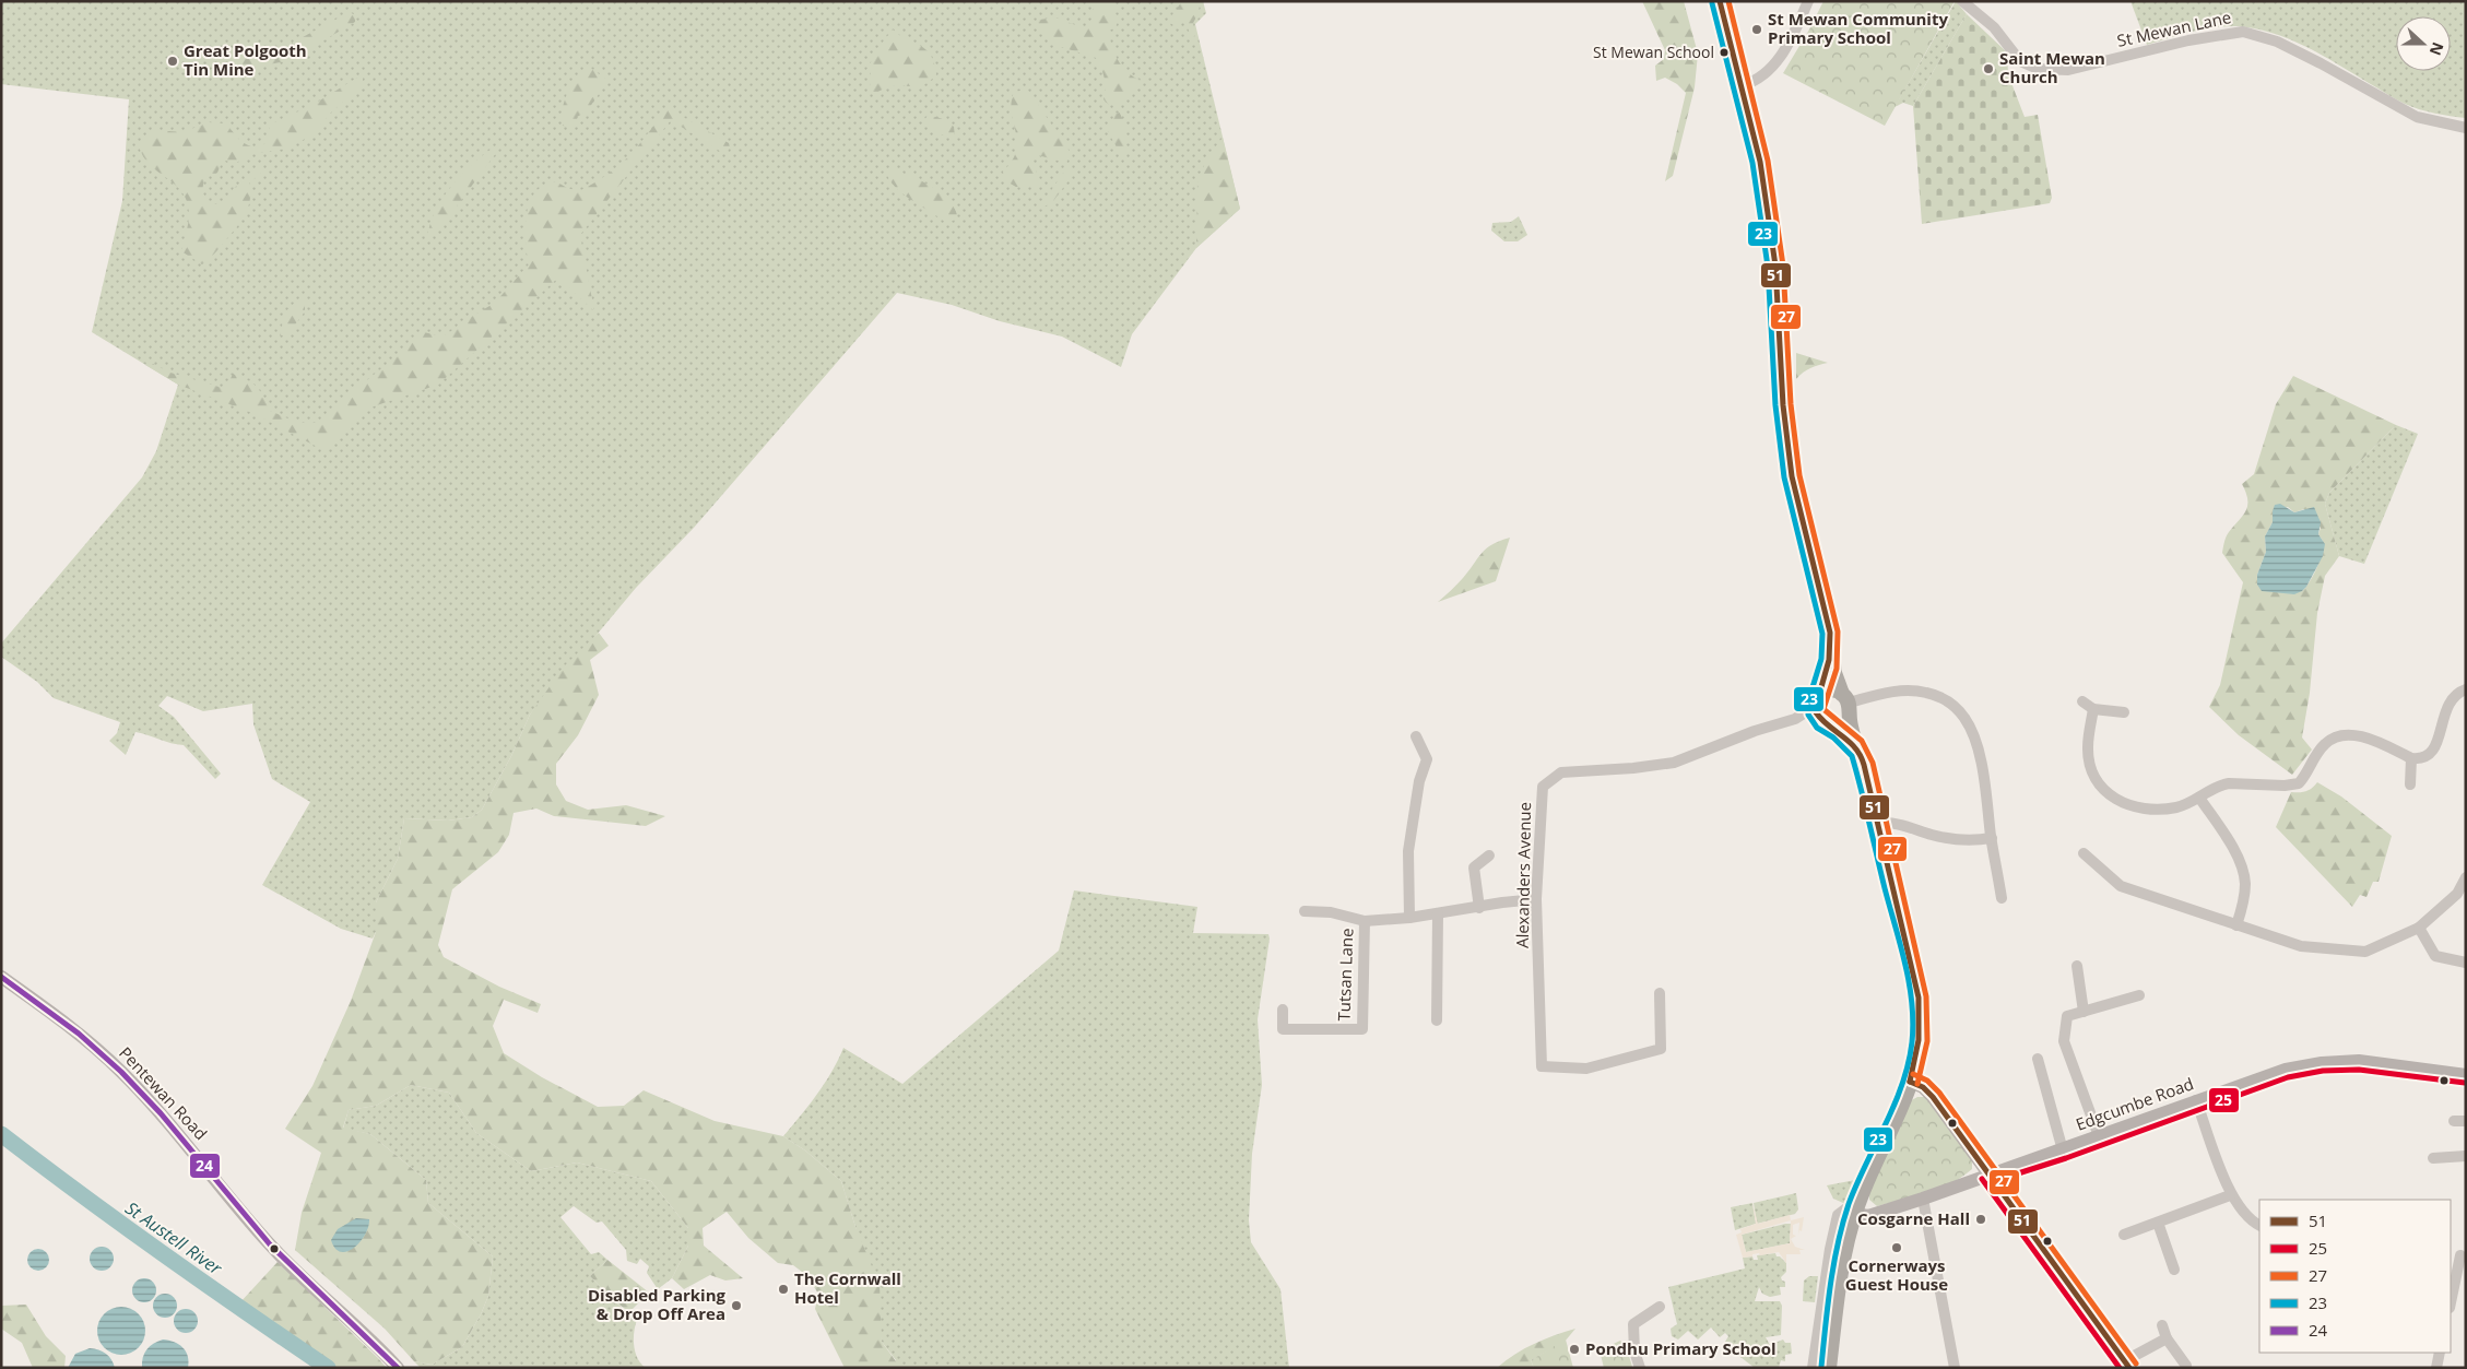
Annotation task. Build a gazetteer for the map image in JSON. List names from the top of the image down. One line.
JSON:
{"streets":{"main road":["Pentewan Road","Edgcumbe Road"],"street":["St Mewan Lane","Alexanders Avenue","Tutsan Lane"]},"crossings":[["Alexanders Avenue","Tutsan Lane"]],"water":["St Austell River"],"places":["St Mewan Community Primary School","St Mewan School","Great Polgooth Tin Mine","Saint Mewan Church","Cosgarne Hall","Cornerways Guest House","The Cornwall Hotel","Disabled Parking & Drop Off Area","Pondhu Primary School"],"lines":["transit line 51","transit line 27","transit line 23","transit line 24","transit line 25"],"legend":["51","25","27","23","24"],"north":"right"}
